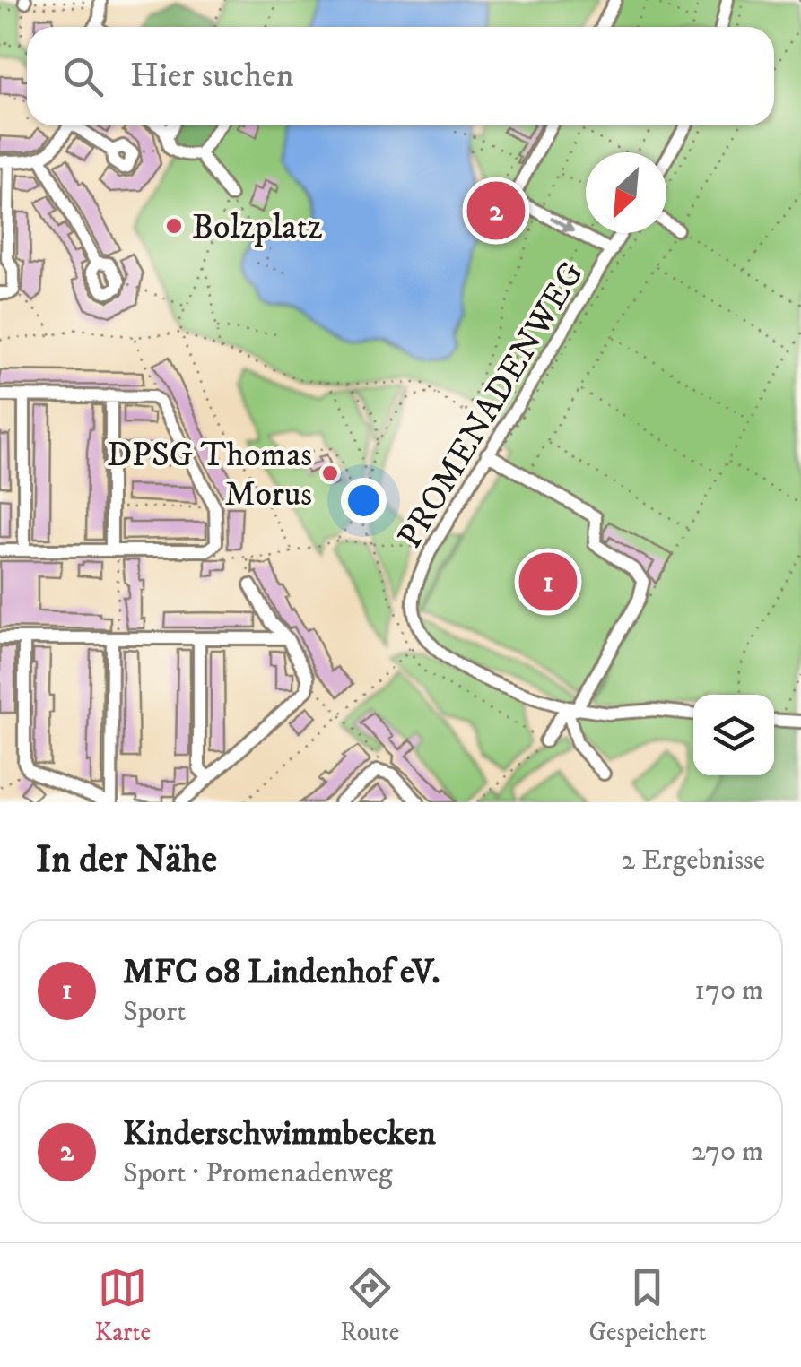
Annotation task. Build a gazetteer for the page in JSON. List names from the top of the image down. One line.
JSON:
{"streets":{"street":["PROMENADENWEG"]},"places":["Bolzplatz","DPSG Thomas Morus"],"north":"bottom left","page":{"search":"Hier suchen","pins":["2","1"],"heading":["In der Nähe","2 Ergebnisse"],"list":[{"mark":"1","name":"MFC 08 Lindenhof eV.","note":"Sport","value":"170 m"},{"mark":"2","name":"Kinderschwimmbecken","note":"Sport · Promenadenweg","value":"270 m"}],"nav":["Karte","Route","Gespeichert"]}}
